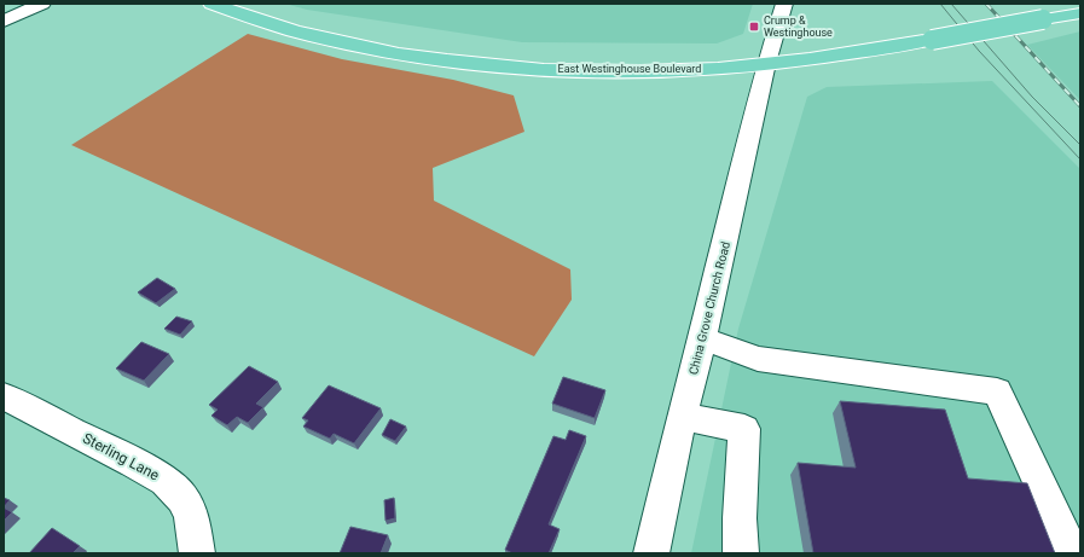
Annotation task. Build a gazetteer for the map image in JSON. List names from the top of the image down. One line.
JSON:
{"streets":{"main road":["East Westinghouse Boulevard"],"street":["China Grove Church Road","Sterling Lane"]},"crossings":[["East Westinghouse Boulevard","China Grove Church Road"]],"places":{"transit":["Crump & Westinghouse"]}}
